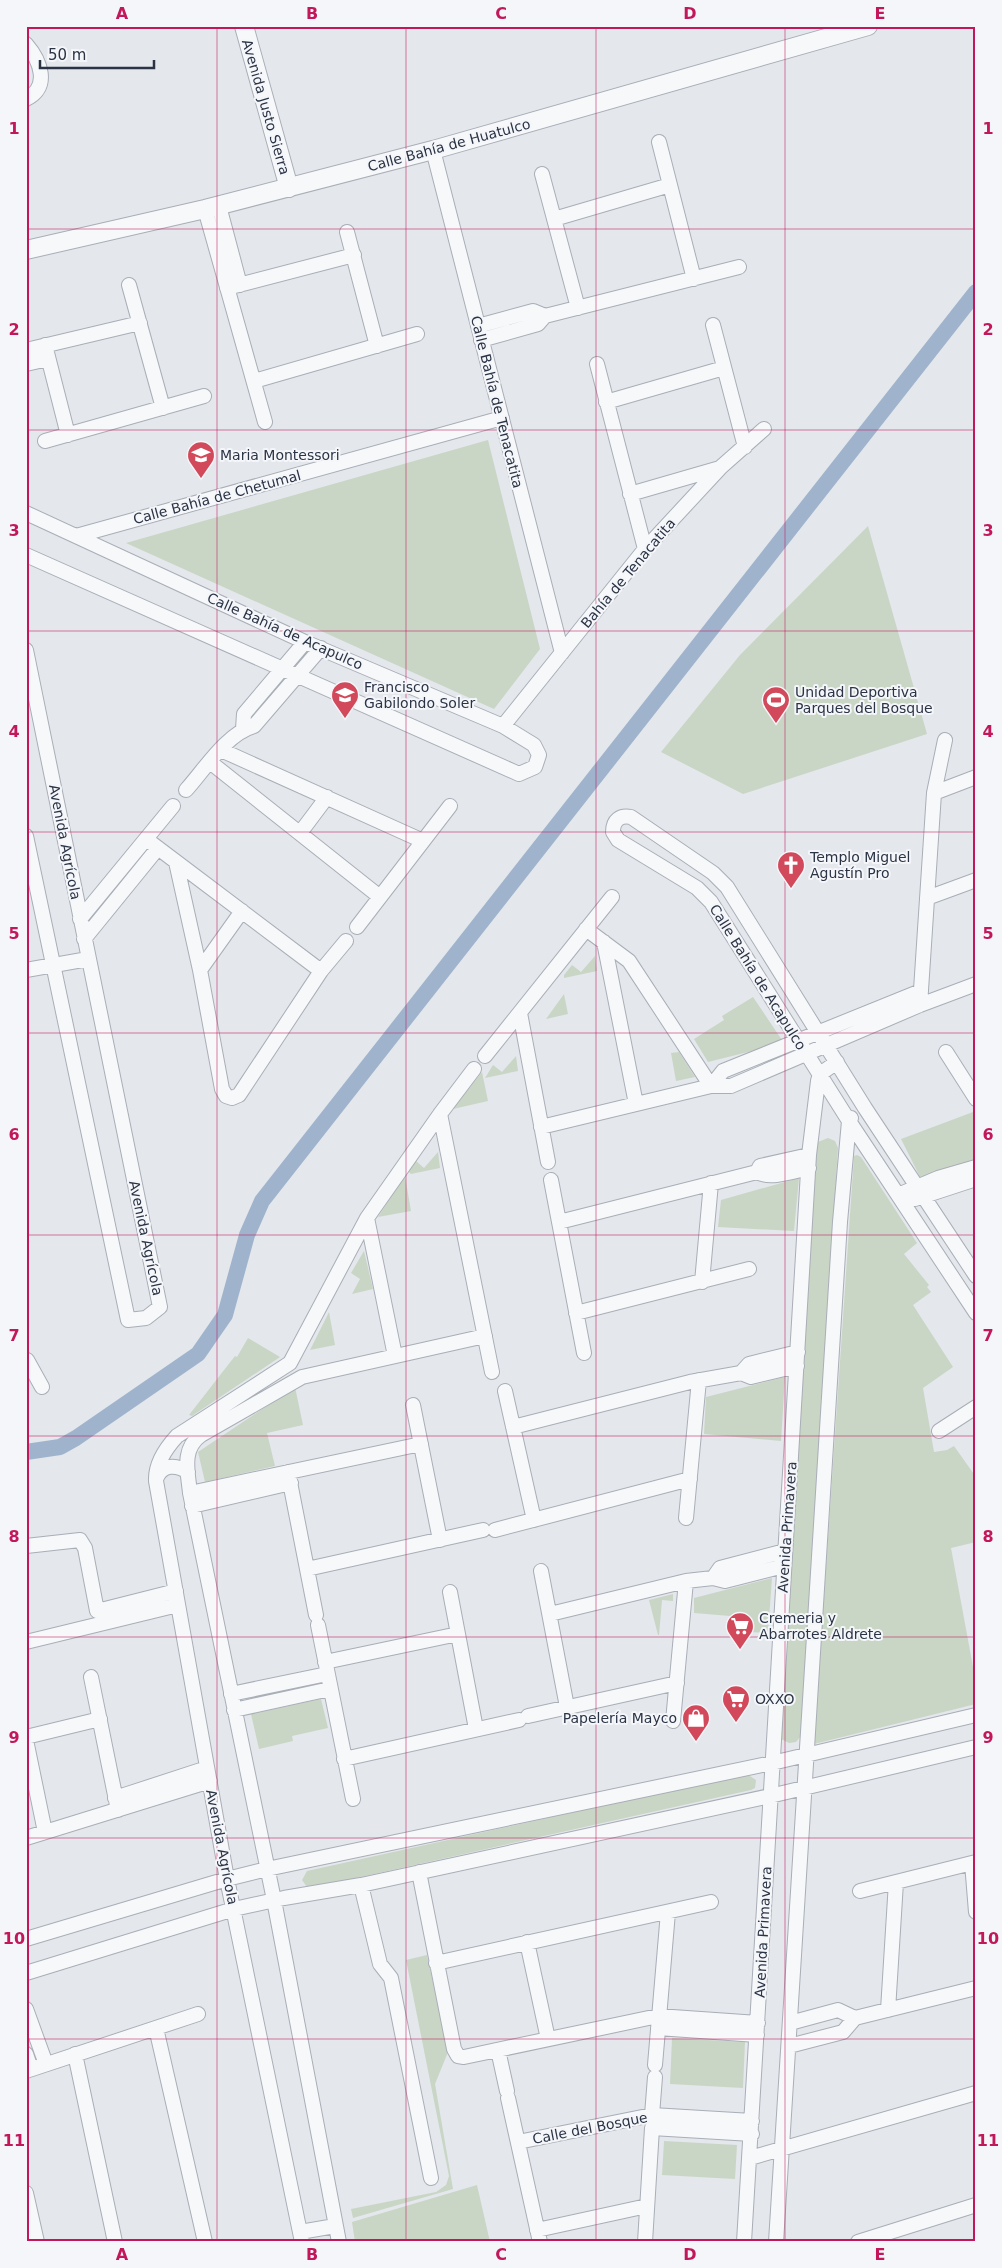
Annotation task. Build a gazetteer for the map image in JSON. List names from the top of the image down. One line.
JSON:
{"streets":{"street":["Avenida Justo Sierra","Calle Bahía de Huatulco","Calle Bahía de Tenacatita","Calle Bahía de Chetumal","Bahía de Tenacatita","Calle Bahía de Acapulco","Avenida Agrícola","Avenida Primavera","Calle del Bosque"]},"crossings":[["Avenida Justo Sierra","Calle Bahía de Huatulco"],["Calle Bahía de Huatulco","Calle Bahía de Tenacatita"],["Calle Bahía de Tenacatita","Calle Bahía de Chetumal"],["Calle Bahía de Tenacatita","Bahía de Tenacatita"],["Calle Bahía de Chetumal","Calle Bahía de Acapulco"],["Bahía de Tenacatita","Calle Bahía de Acapulco"],["Calle Bahía de Acapulco","Avenida Primavera"],["Avenida Primavera","Calle del Bosque"]],"places":{"school or university":["Maria Montessori","Francisco Gabilondo Soler"],"sports":["Unidad Deportiva Parques del Bosque"],"church":["Templo Miguel Agustín Pro"],"supermarket":["Cremeria y Abarrotes Aldrete","OXXO"],"shop":["Papelería Mayco"]},"scale_bar":"50 m","grid":{"columns":["A","B","C","D","E"],"rows":["1","2","3","4","5","6","7","8","9","10","11"]}}
